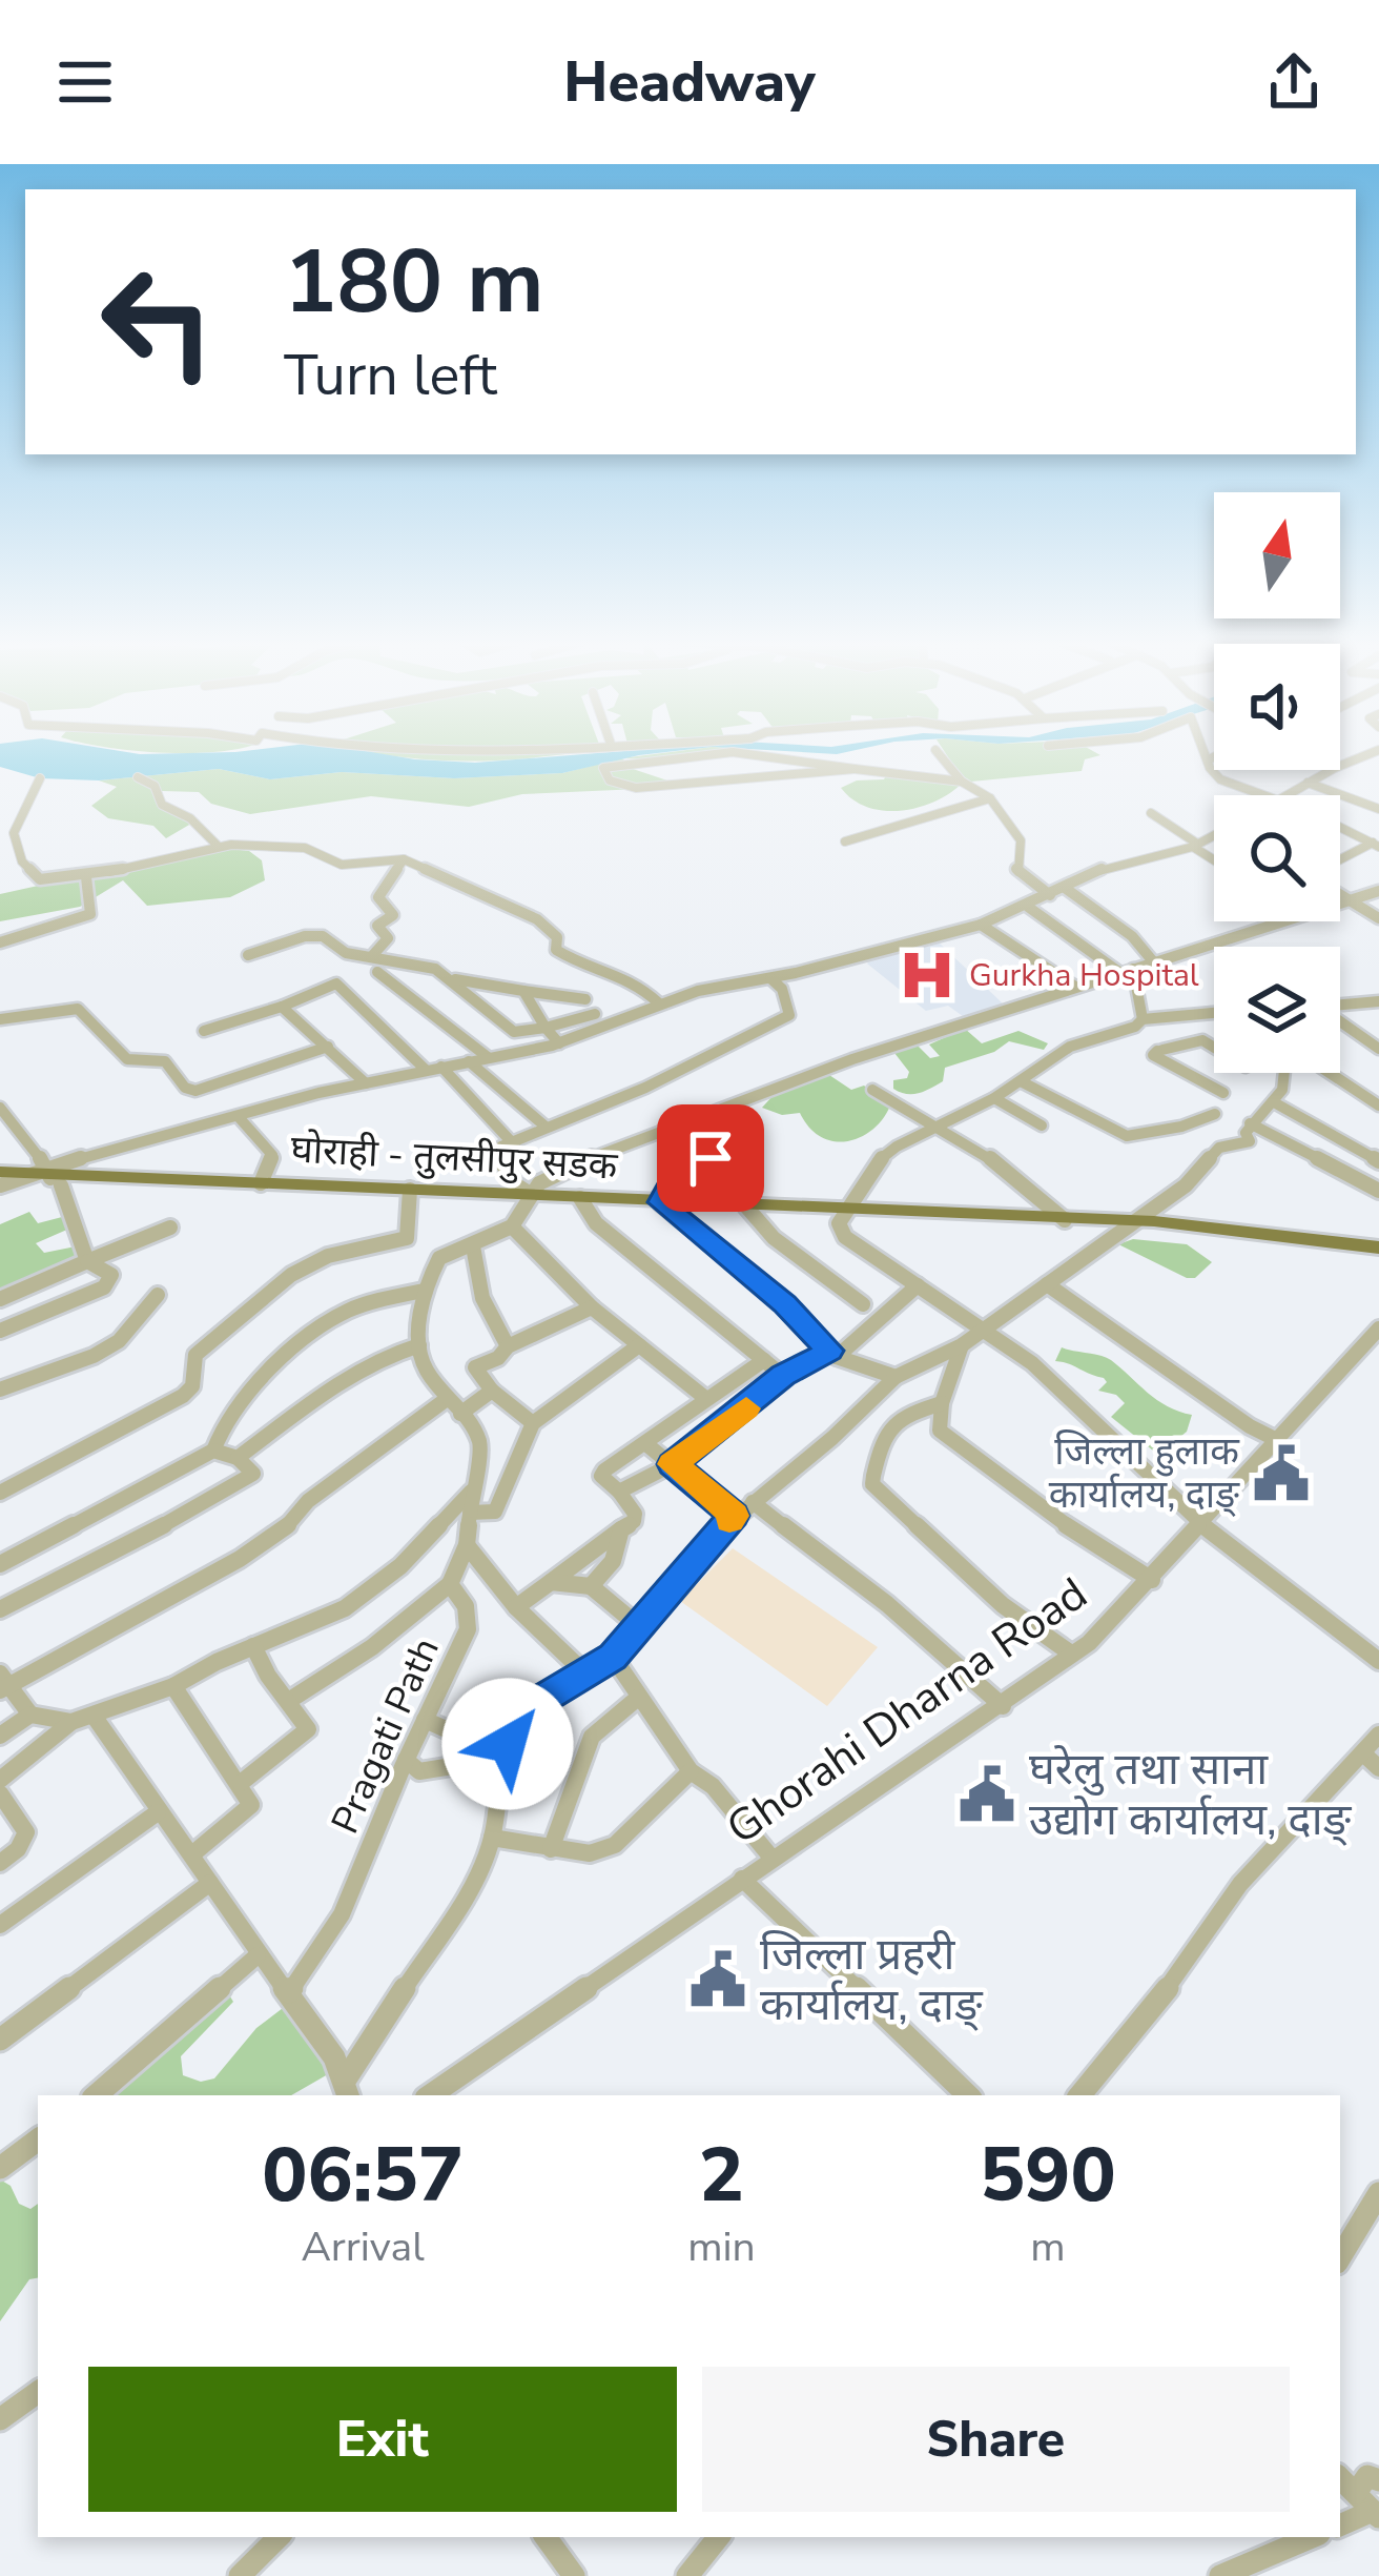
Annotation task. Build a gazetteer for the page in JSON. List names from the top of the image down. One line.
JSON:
{"streets":{"main road":["घोराही - तुलसीपुर सडक"],"street":["Ghorahi Dharna Road","Pragati Path"]},"places":{"hospital":["Gurkha Hospital"],"public building":["जिल्ला हुलाक कार्यालय, दाङ्","घरेलु तथा साना उद्योग कार्यालय, दाङ्","जिल्ला प्रहरी कार्यालय, दाङ्"]},"north":"top","page":{"header":"Headway","turn":["180 m","Turn left"],"eta":["06:57","Arrival","2","min","590","m"],"buttons":["Exit","Share"]}}
